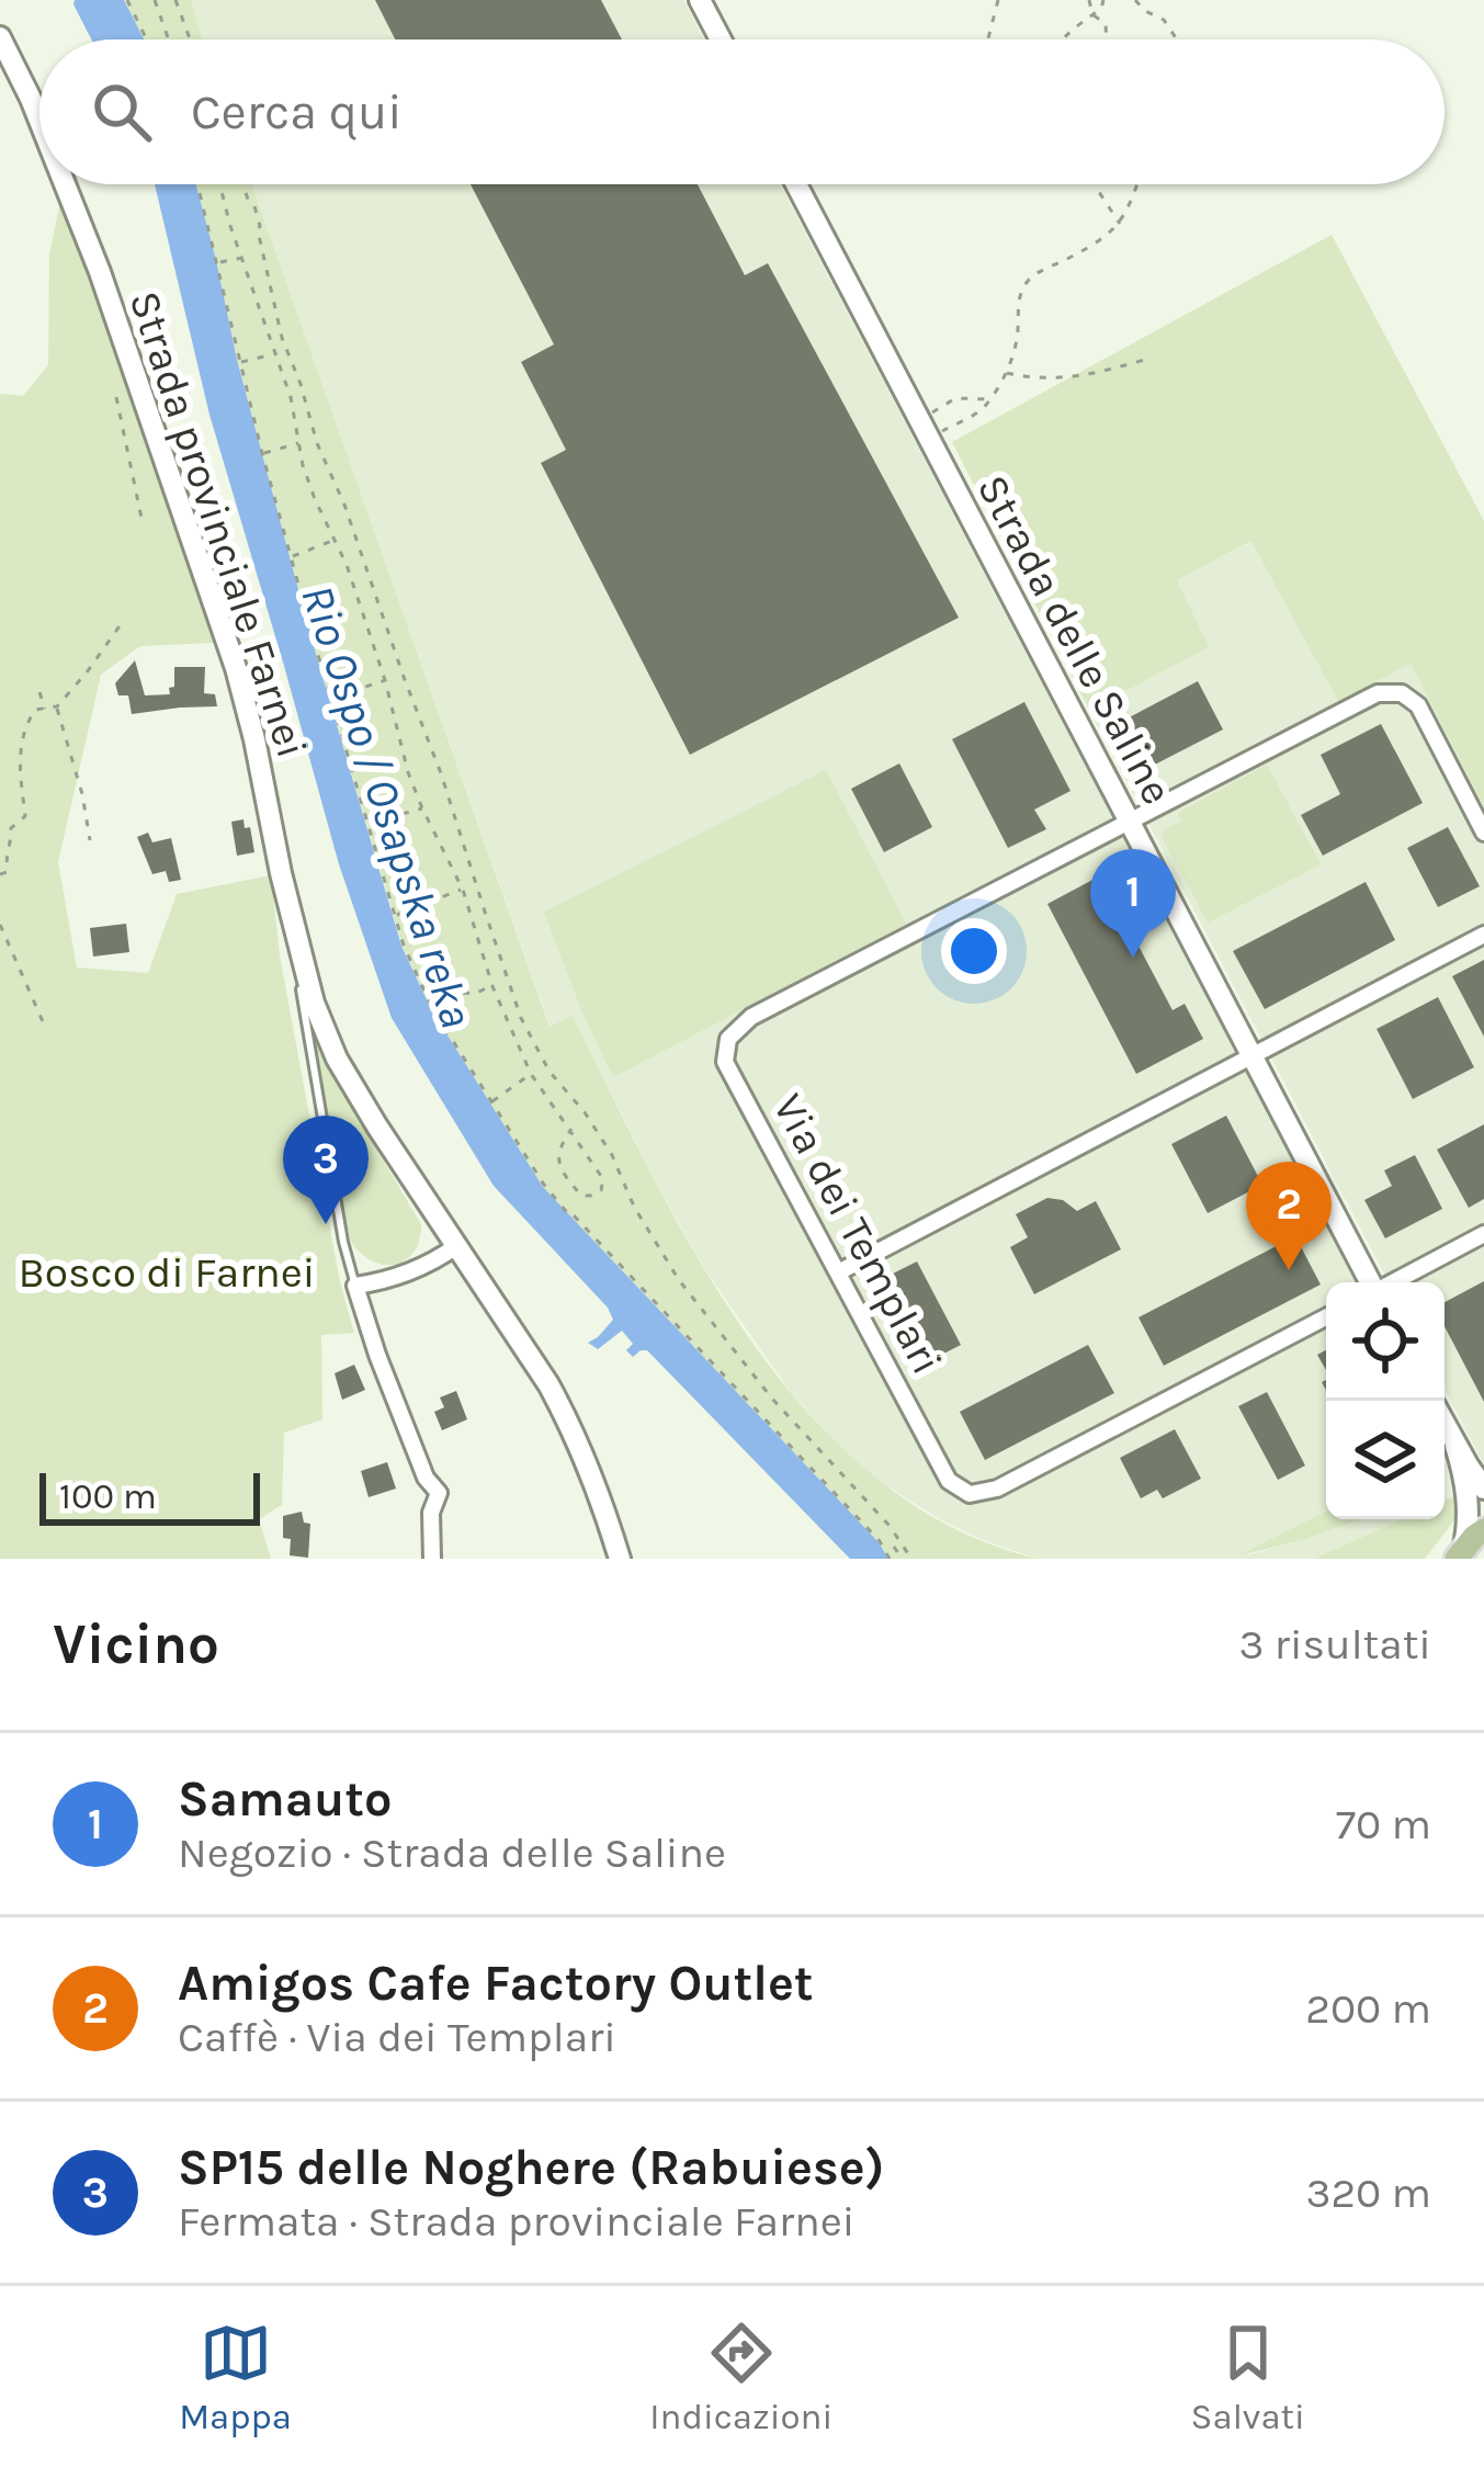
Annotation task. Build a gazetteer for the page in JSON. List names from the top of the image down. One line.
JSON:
{"streets":{"main road":["Strada provinciale Farnei","Strada delle Saline"],"street":["Via dei Templari"]},"crossings":[["Strada delle Saline","Via dei Templari"]],"water":["Rio Ospo / Osapska reka"],"parks":["Bosco di Farnei"],"scale_bar":"100 m","page":{"search":"Cerca qui","pins":["1","3","2"],"scale":"100 m","heading":["Vicino","3 risultati"],"list":[{"mark":"1","name":"Samauto","note":"Negozio · Strada delle Saline","value":"70 m"},{"mark":"2","name":"Amigos Cafe Factory Outlet","note":"Caffè · Via dei Templari","value":"200 m"},{"mark":"3","name":"SP15 delle Noghere (Rabuiese)","note":"Fermata · Strada provinciale Farnei","value":"320 m"}],"nav":["Mappa","Indicazioni","Salvati"]}}
